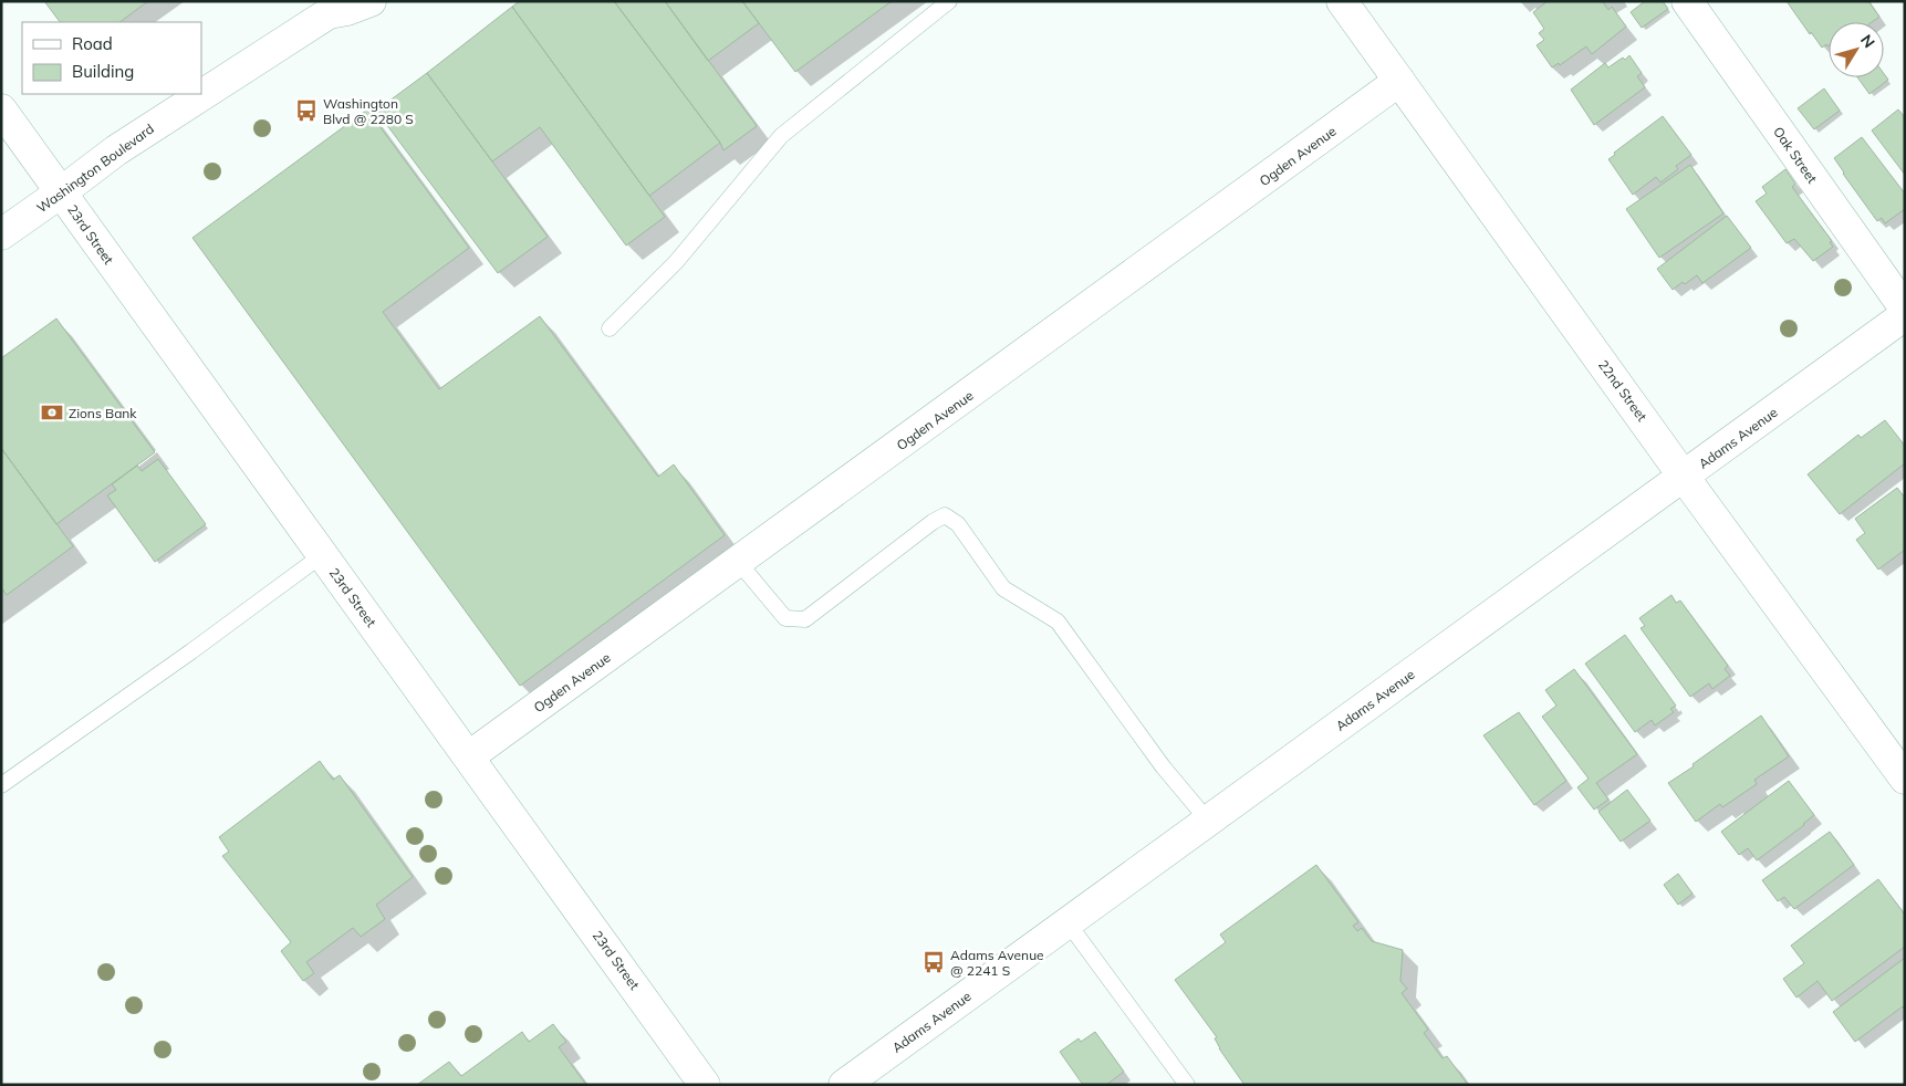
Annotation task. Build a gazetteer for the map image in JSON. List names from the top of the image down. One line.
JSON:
{"streets":{"street":["Oak Street","Ogden Avenue","Washington Boulevard","23rd Street","22nd Street","Adams Avenue"]},"crossings":[["Ogden Avenue","23rd Street"],["Ogden Avenue","22nd Street"],["Washington Boulevard","23rd Street"],["22nd Street","Adams Avenue"]],"places":{"bus stop":["Washington Blvd @ 2280 S","Adams Avenue @ 2241 S"],"bank":["Zions Bank"]},"legend":["Road","Building"],"north":"top right"}
